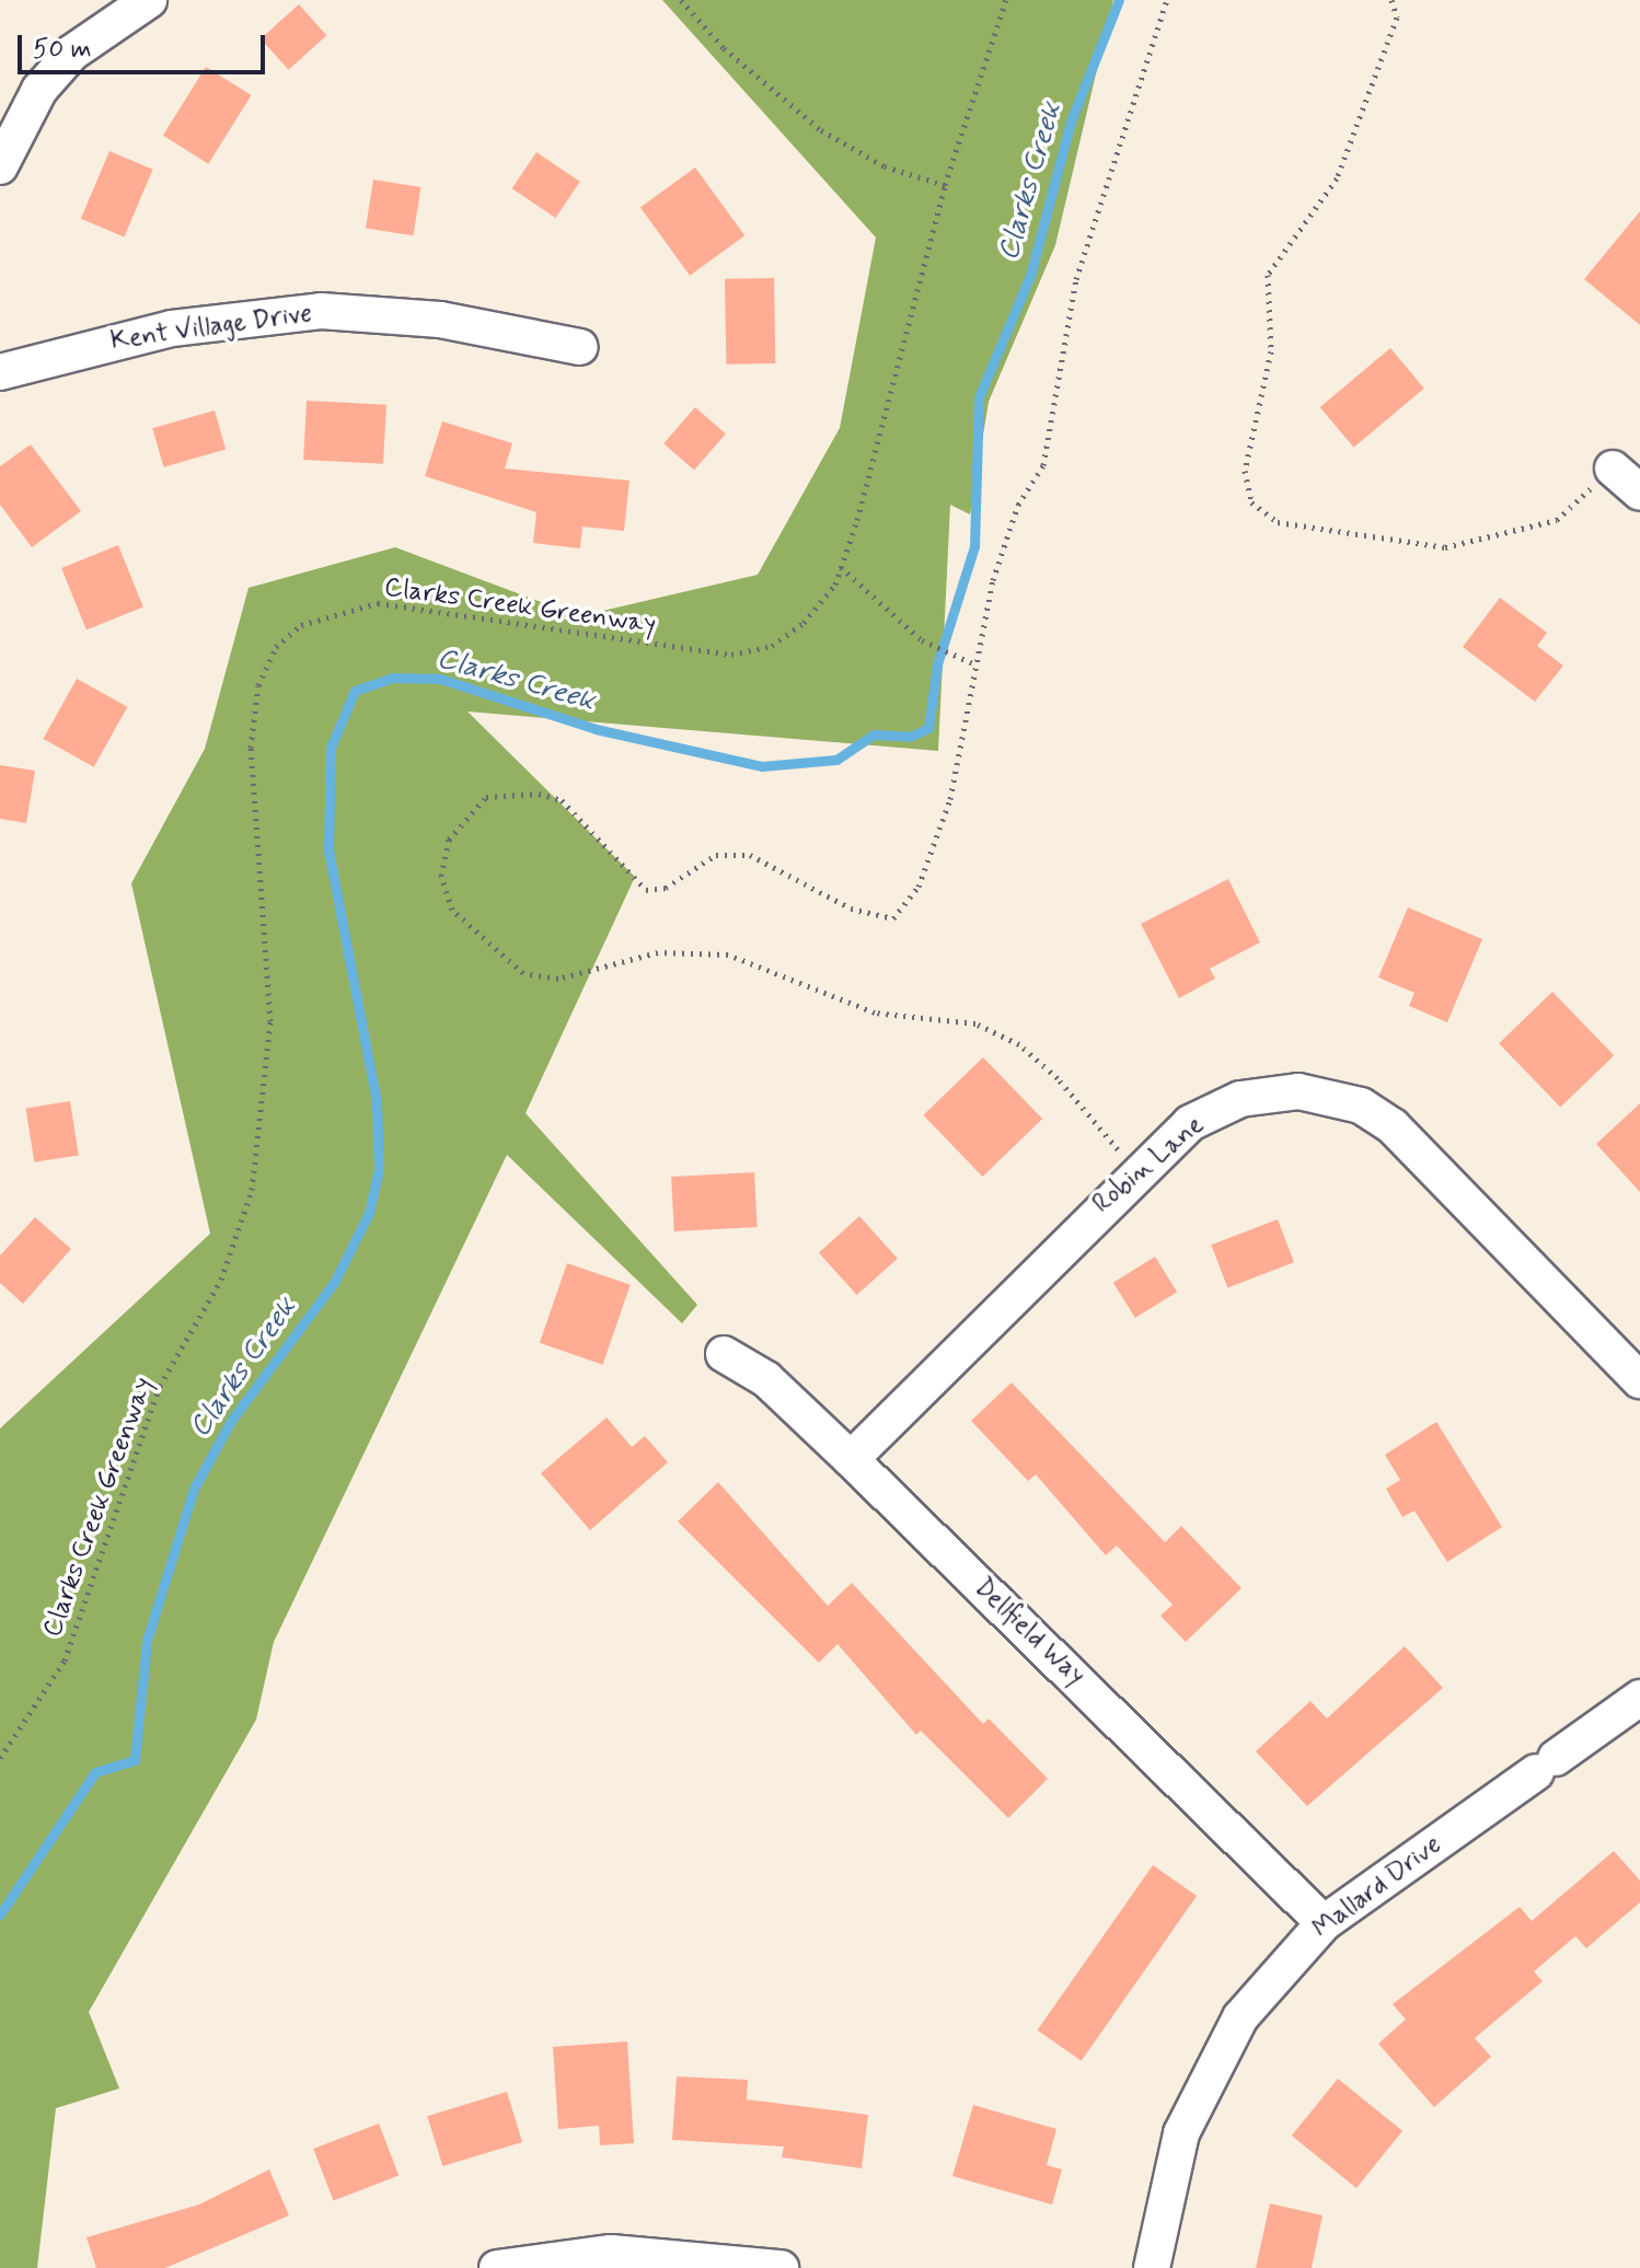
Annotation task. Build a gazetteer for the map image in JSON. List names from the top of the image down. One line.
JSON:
{"streets":{"street":["Kent Village Drive","Robin Lane","Dellfield Way","Mallard Drive"],"path":["Clarks Creek Greenway"]},"crossings":[["Robin Lane","Dellfield Way"],["Dellfield Way","Mallard Drive"]],"water":["Clarks Creek"],"scale_bar":"50 m"}
